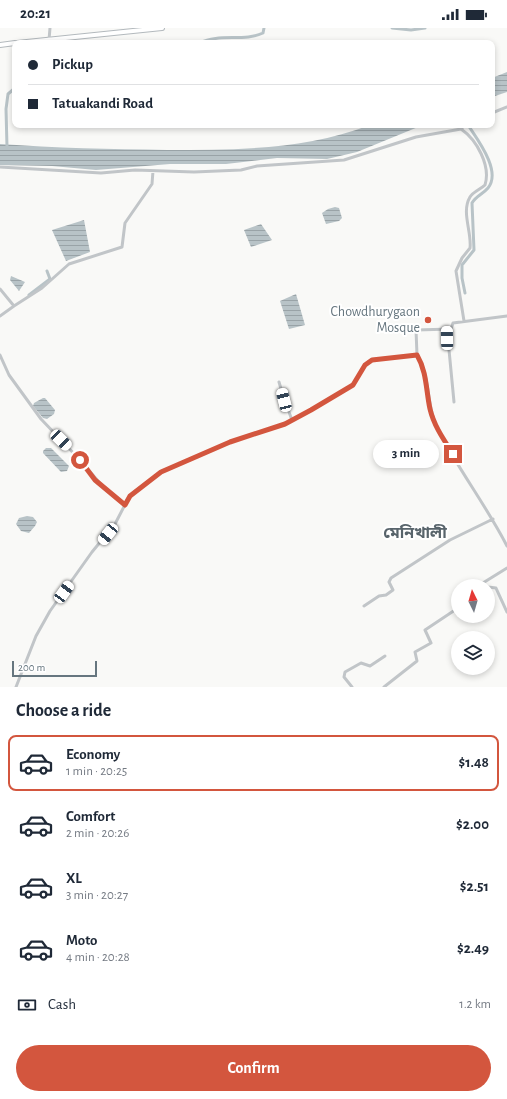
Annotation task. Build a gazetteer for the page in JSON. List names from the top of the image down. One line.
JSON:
{"districts":["মেনিখালী"],"places":["Chowdhurygaon Mosque"],"scale_bar":"200 m","north":"top","page":{"status":"20:21","banner":["Pickup","Tatuakandi Road"],"bubble":"3 min","scale":"200 m","heading":"Choose a ride","list":[{"name":"Economy","note":"1 min · 20:25","value":"$1.48"},{"name":"Comfort","note":"2 min · 20:26","value":"$2.00"},{"name":"XL","note":"3 min · 20:27","value":"$2.51"},{"name":"Moto","note":"4 min · 20:28","value":"$2.49"}],"pay":["Cash","1.2 km"],"buttons":"Confirm"}}
